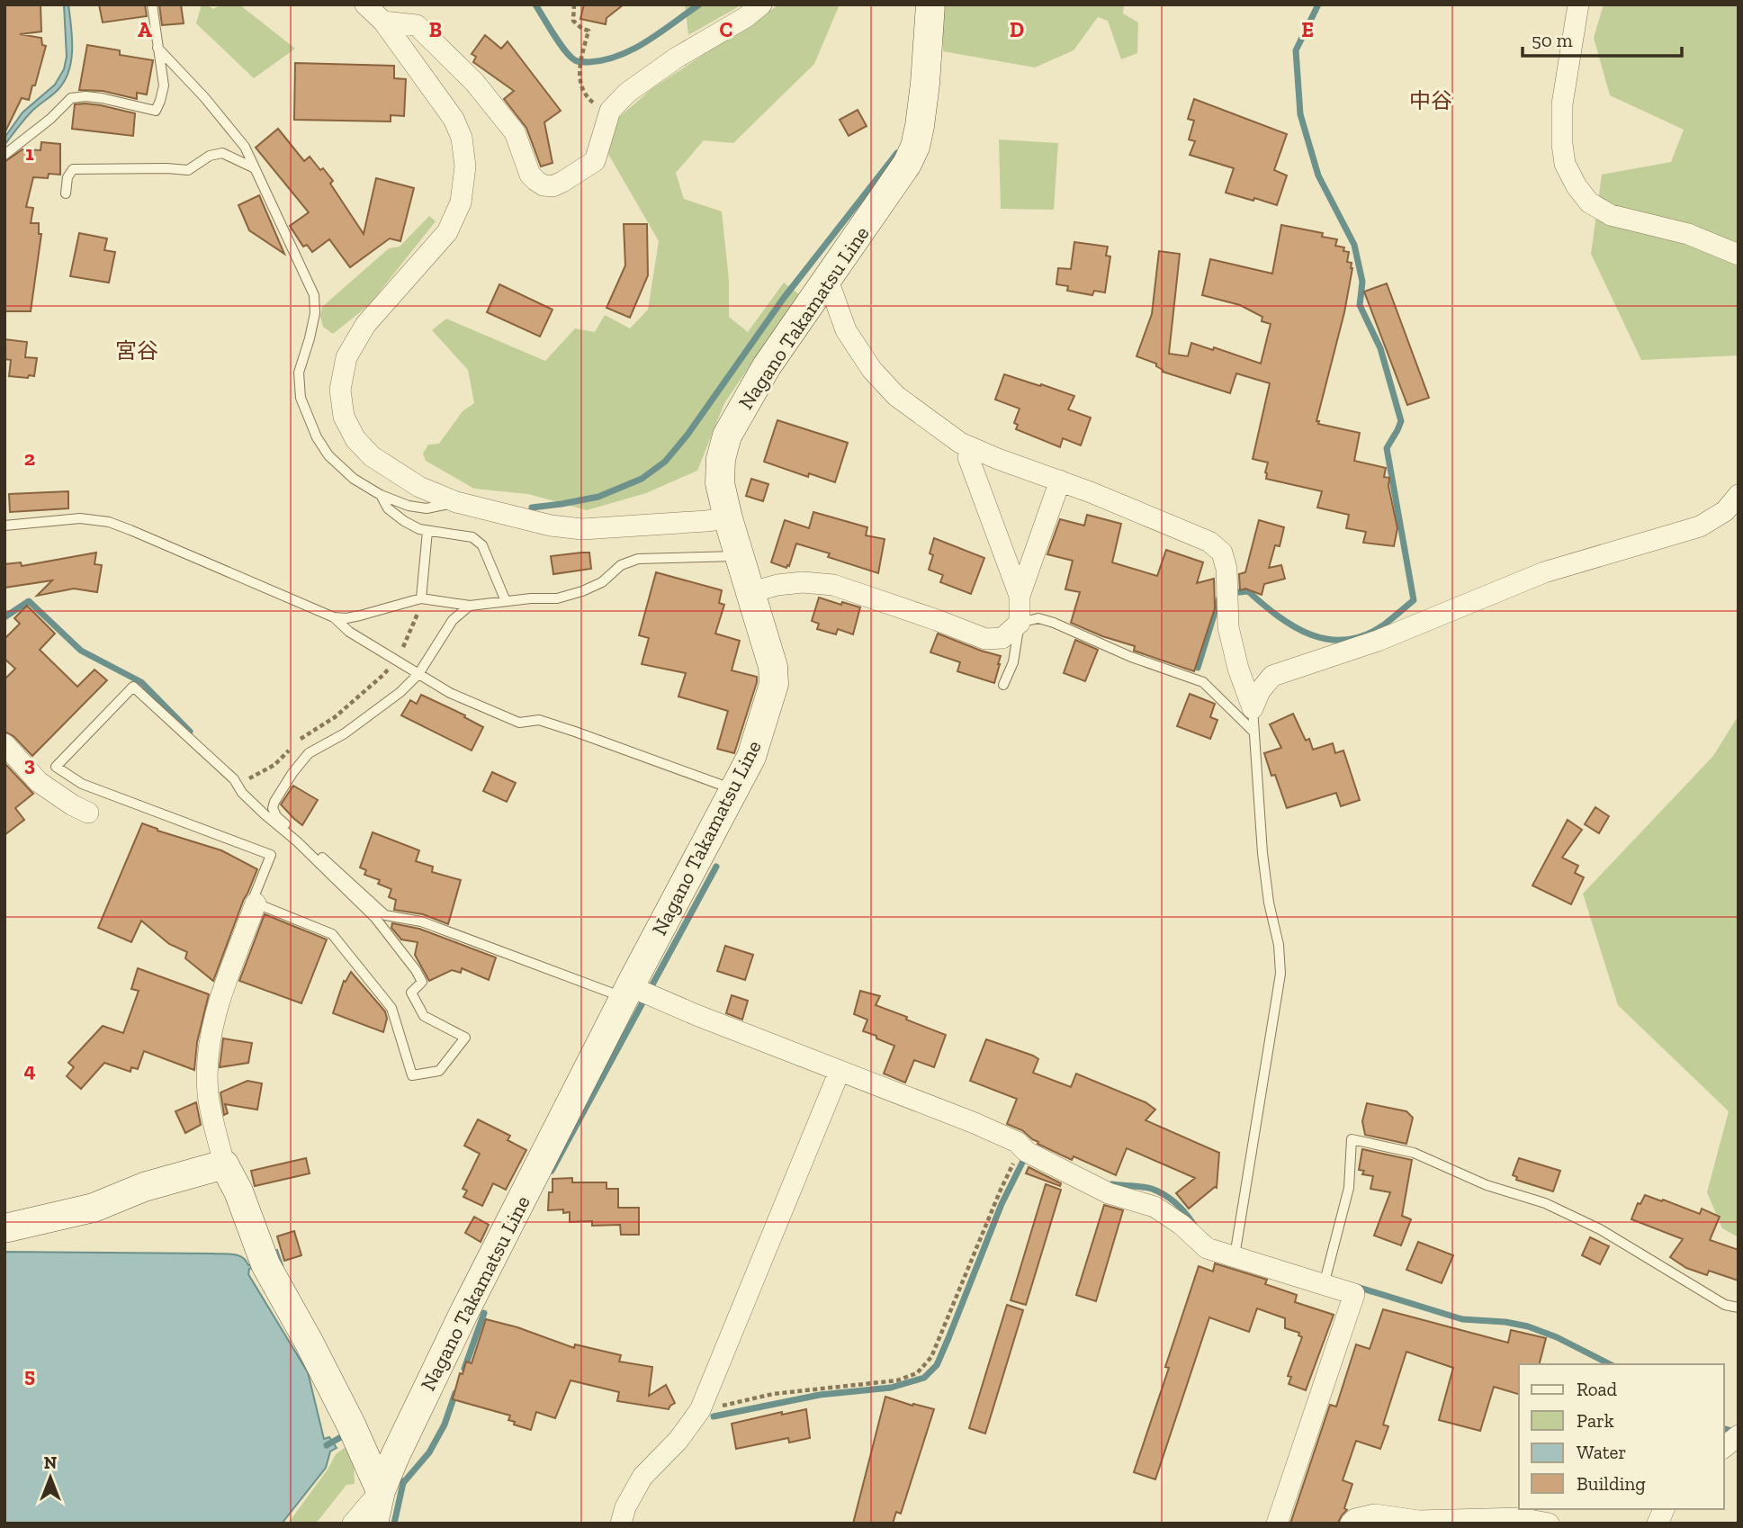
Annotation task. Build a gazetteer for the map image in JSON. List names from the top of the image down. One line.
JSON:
{"streets":{"main road":["Nagano Takamatsu Line"]},"districts":["中谷","宮谷"],"legend":["Road","Park","Water","Building"],"scale_bar":"50 m","north":"top","grid":{"columns":["A","B","C","D","E"],"rows":["1","2","3","4","5"]}}
